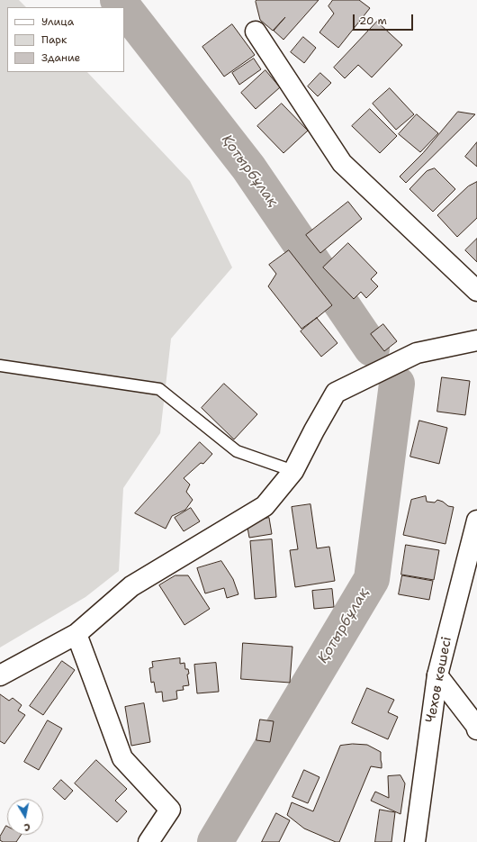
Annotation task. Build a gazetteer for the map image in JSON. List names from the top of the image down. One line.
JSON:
{"streets":{"street":["Чехов көшесі"]},"water":["Қотырбұлақ"],"legend":["Улица","Парк","Здание"],"scale_bar":"20 m","north":"bottom"}
